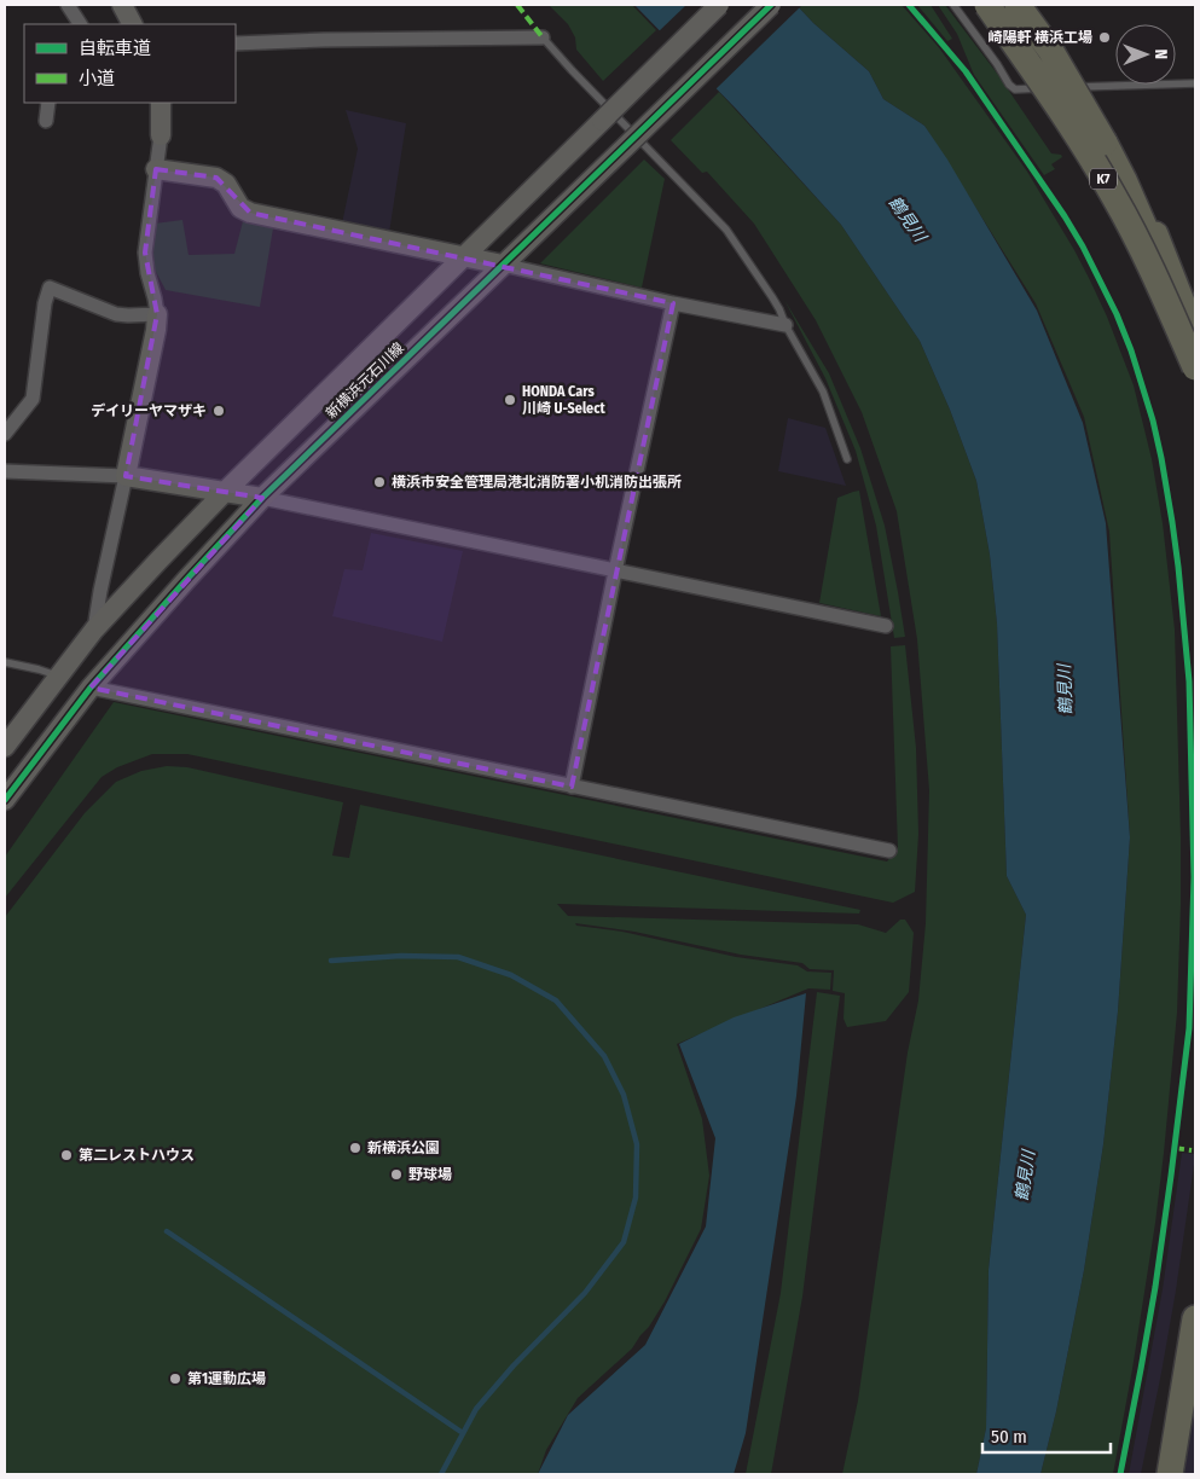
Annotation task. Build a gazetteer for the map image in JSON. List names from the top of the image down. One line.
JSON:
{"streets":{"highway":["K7"],"street":["新横浜元石川線"]},"water":["鶴見川"],"places":["崎陽軒 横浜工場","HONDA Cars 川崎 U-Select","デイリーヤマザキ","横浜市安全管理局港北消防署小机消防出張所","新横浜公園","第二レストハウス","野球場","第1運動広場"],"legend":["自転車道","小道"],"scale_bar":"50 m","north":"right"}
